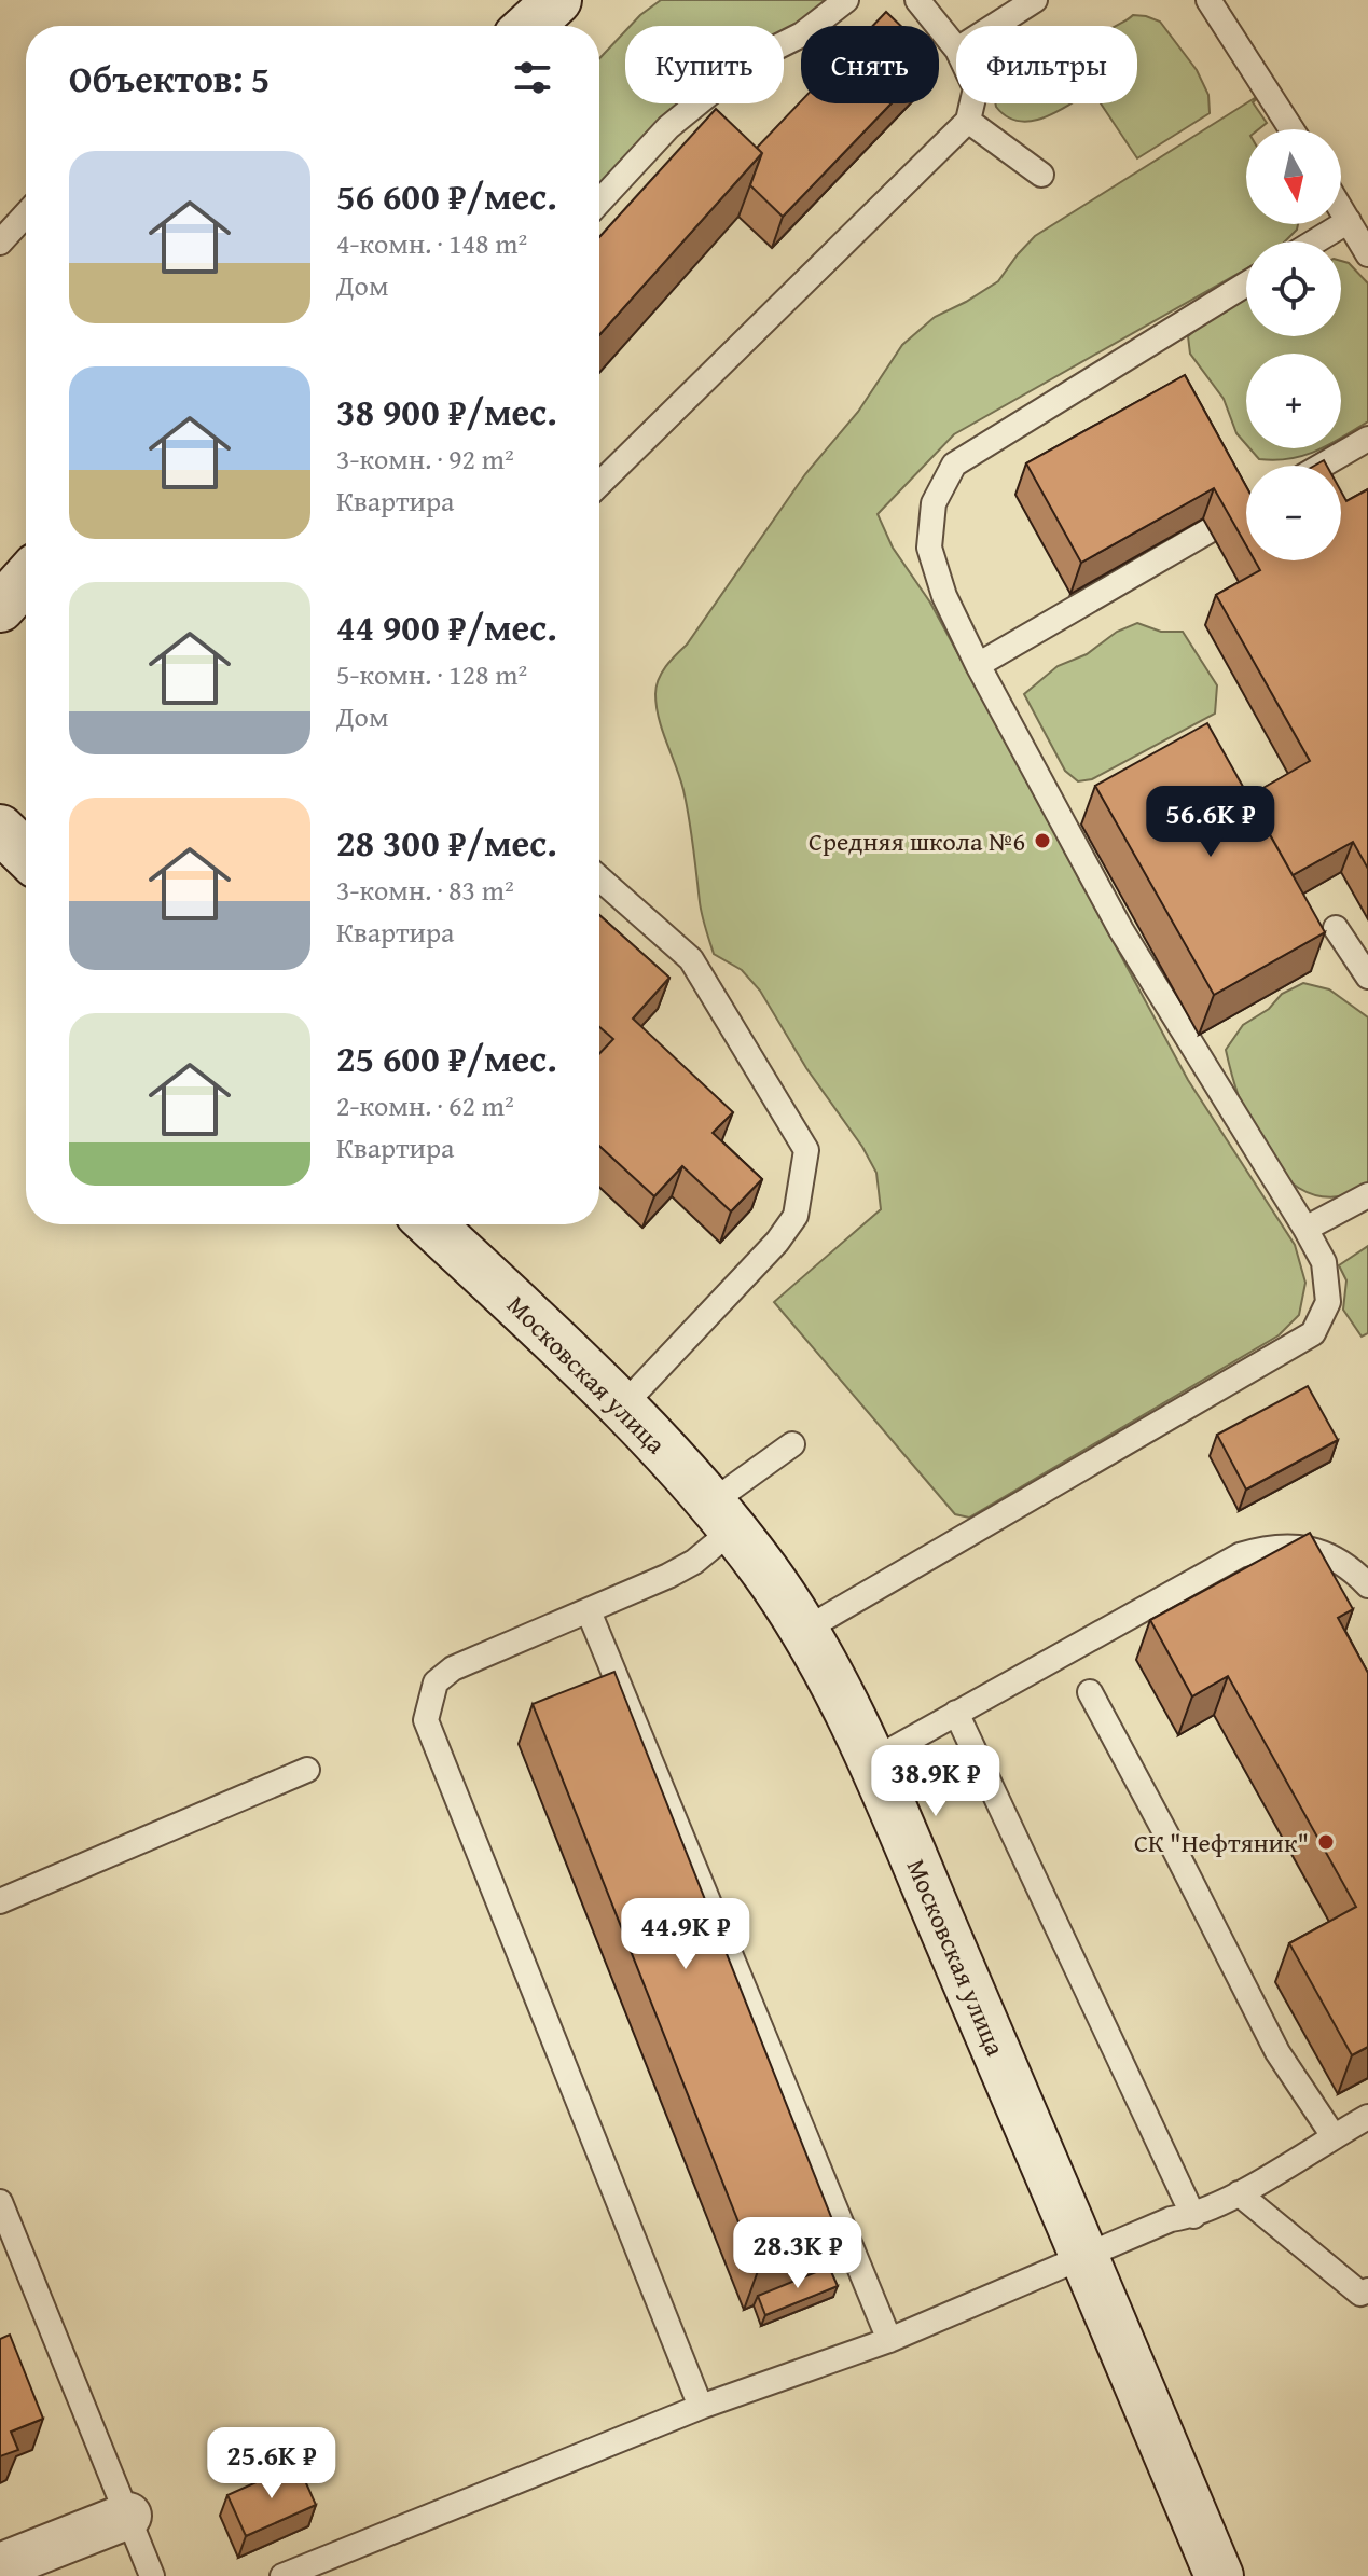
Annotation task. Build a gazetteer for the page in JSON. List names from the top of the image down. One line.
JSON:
{"streets":{"main road":["Московская улица"]},"places":["Средняя школа №6","СК \"Нефтяник\""],"north":"bottom","page":{"chip":["Купить","Снять","Фильтры"],"heading":"Объектов: 5","map_buttons":["+","−"],"list":[{"name":"56 600 ₽/мес.","note":"4-комн. · 148 m² · Дом"},{"name":"38 900 ₽/мес.","note":"3-комн. · 92 m² · Квартира"},{"name":"44 900 ₽/мес.","note":"5-комн. · 128 m² · Дом"},{"name":"28 300 ₽/мес.","note":"3-комн. · 83 m² · Квартира"},{"name":"25 600 ₽/мес.","note":"2-комн. · 62 m² · Квартира"}],"price":["56.6K ₽","38.9K ₽","44.9K ₽","28.3K ₽","25.6K ₽"]}}
